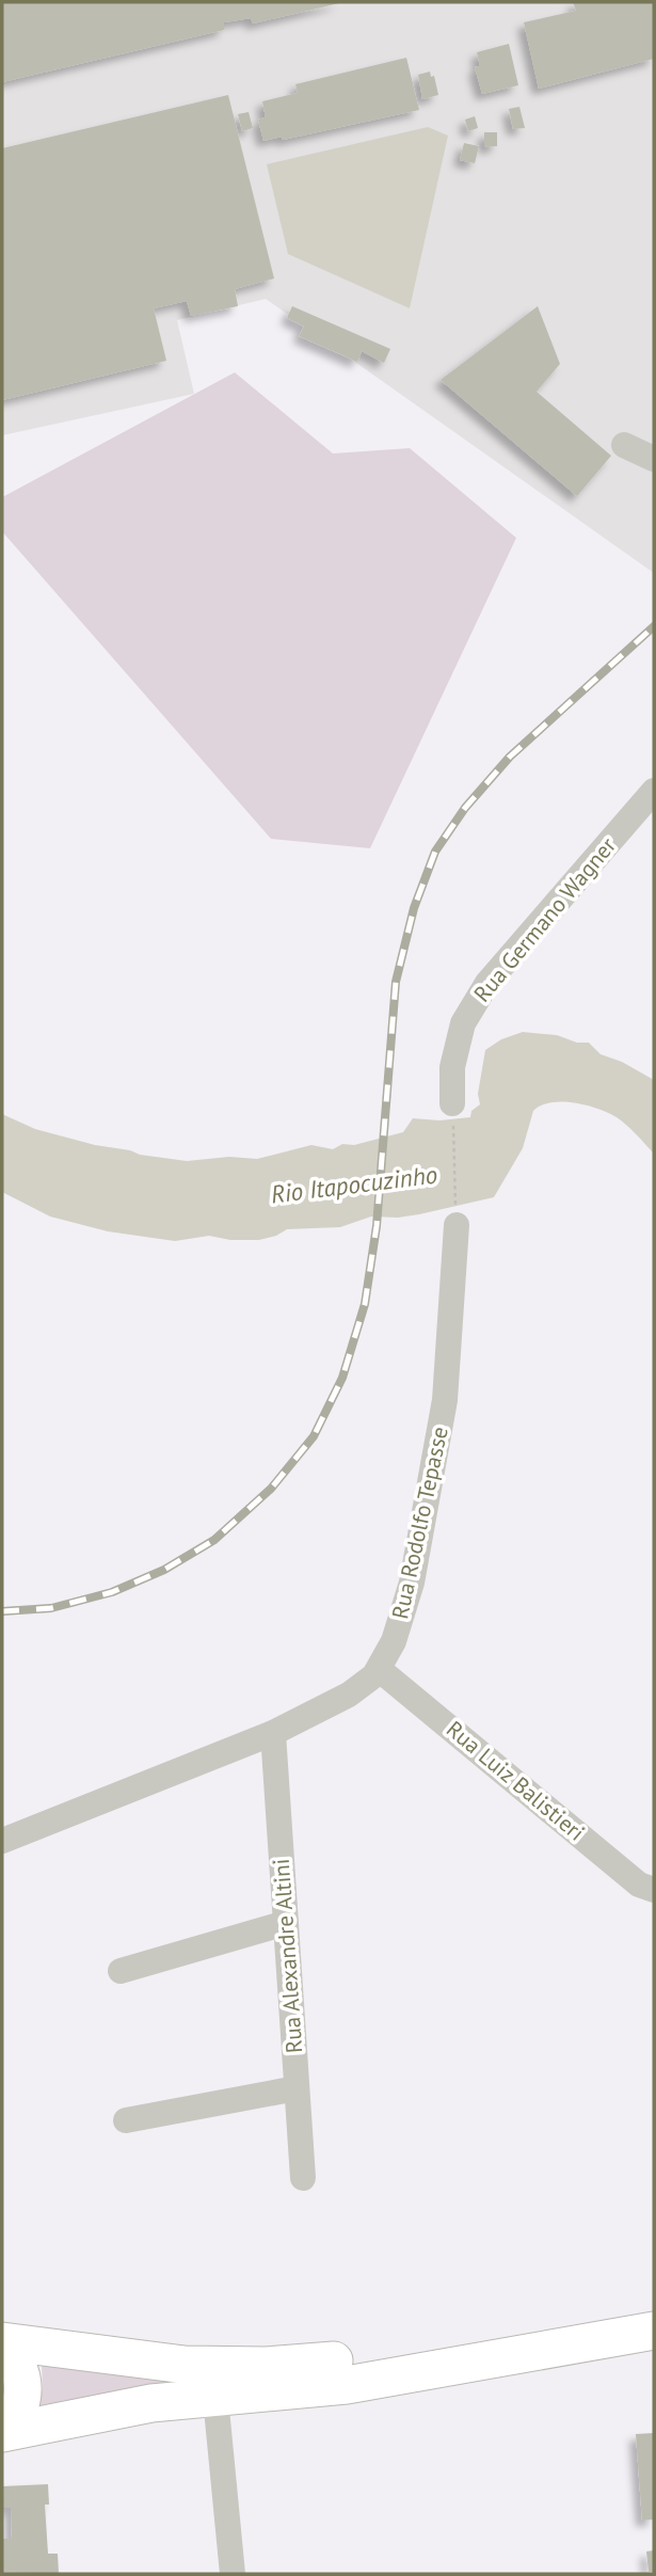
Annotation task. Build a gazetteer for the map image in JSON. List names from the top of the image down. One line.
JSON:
{"streets":{"street":["Rua Germano Wagner","Rua Rodolfo Tepasse","Rua Luiz Balistieri","Rua Alexandre Altini"]},"crossings":[["Rua Rodolfo Tepasse","Rua Luiz Balistieri"],["Rua Rodolfo Tepasse","Rua Alexandre Altini"]],"water":["Rio Itapocuzinho"]}
